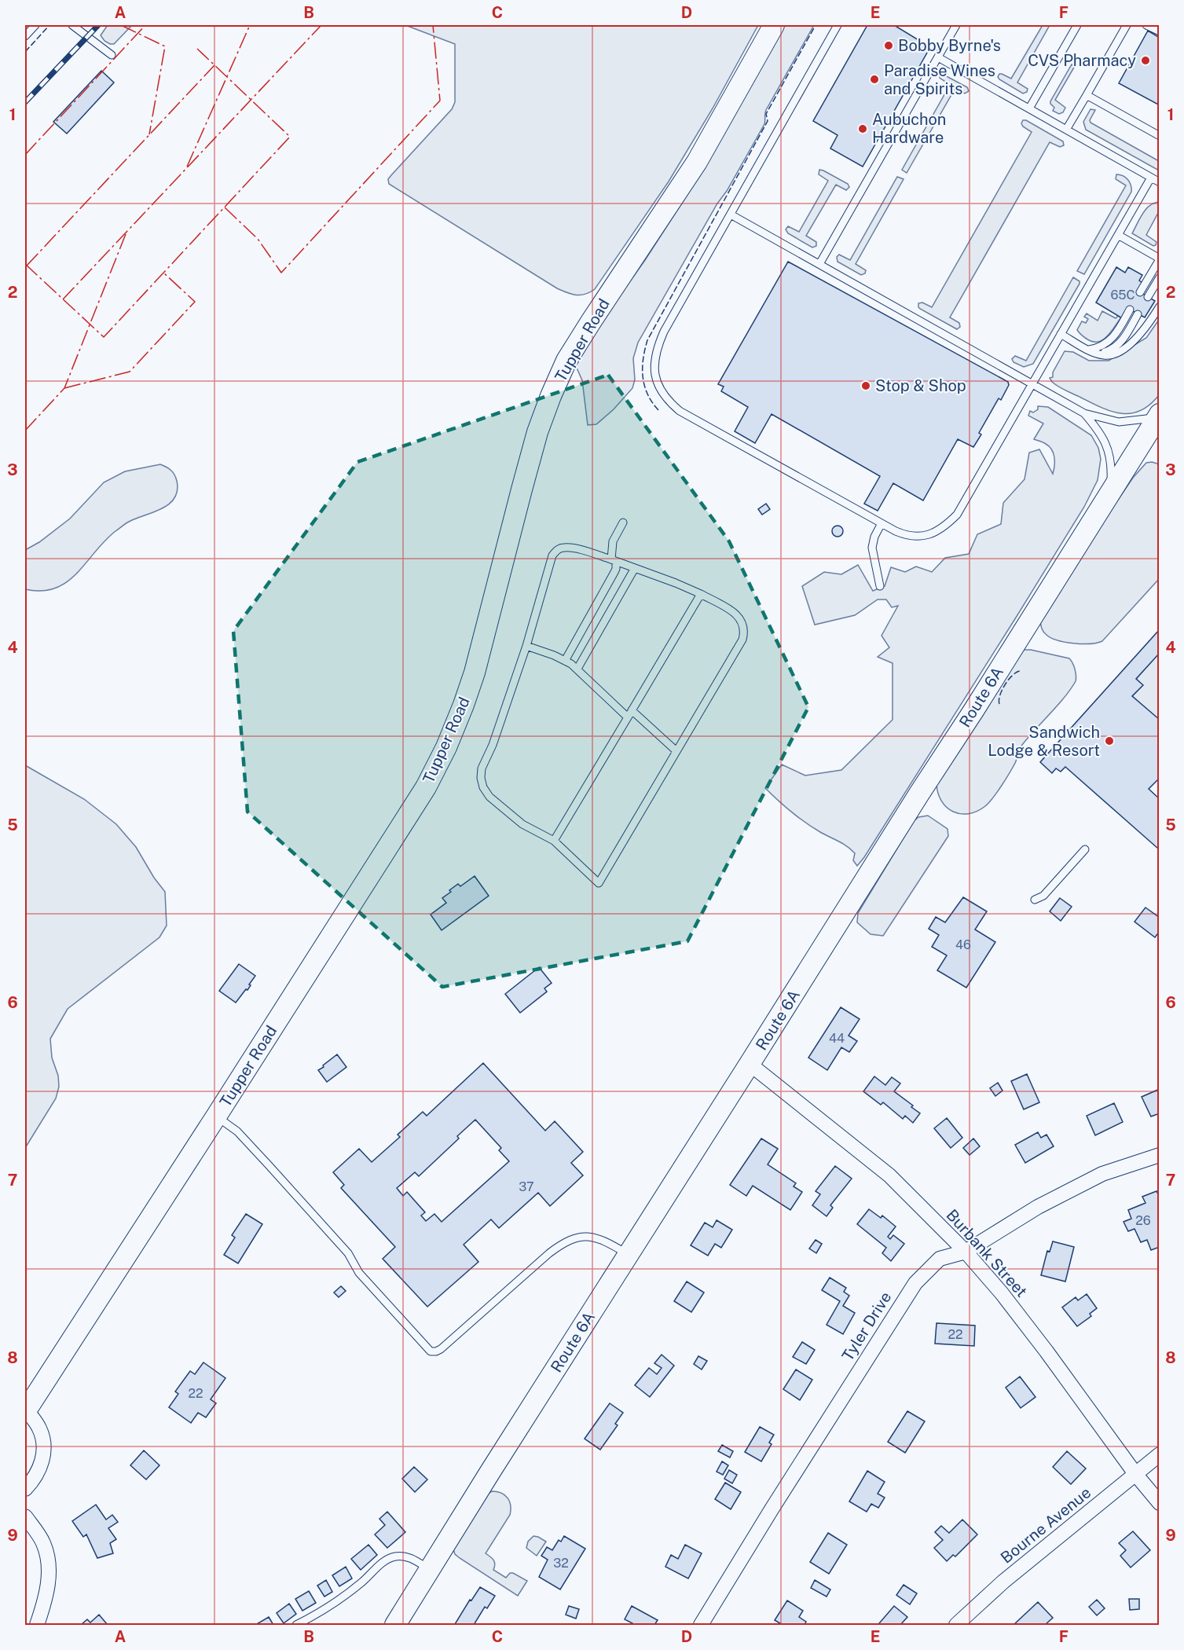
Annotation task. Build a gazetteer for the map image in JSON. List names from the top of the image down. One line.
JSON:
{"streets":{"main road":["Tupper Road","Route 6A"],"street":["Burbank Street","Tyler Drive","Bourne Avenue"]},"crossings":[["Route 6A","Burbank Street"],["Burbank Street","Tyler Drive"],["Burbank Street","Bourne Avenue"]],"places":["Bobby Byrne's","CVS Pharmacy","Paradise Wines and Spirits","Aubuchon Hardware","Stop & Shop","Sandwich Lodge & Resort"],"house_numbers":["65C","46","44","37","26","22","22","32"],"grid":{"columns":["A","B","C","D","E","F"],"rows":["1","2","3","4","5","6","7","8","9"]}}
